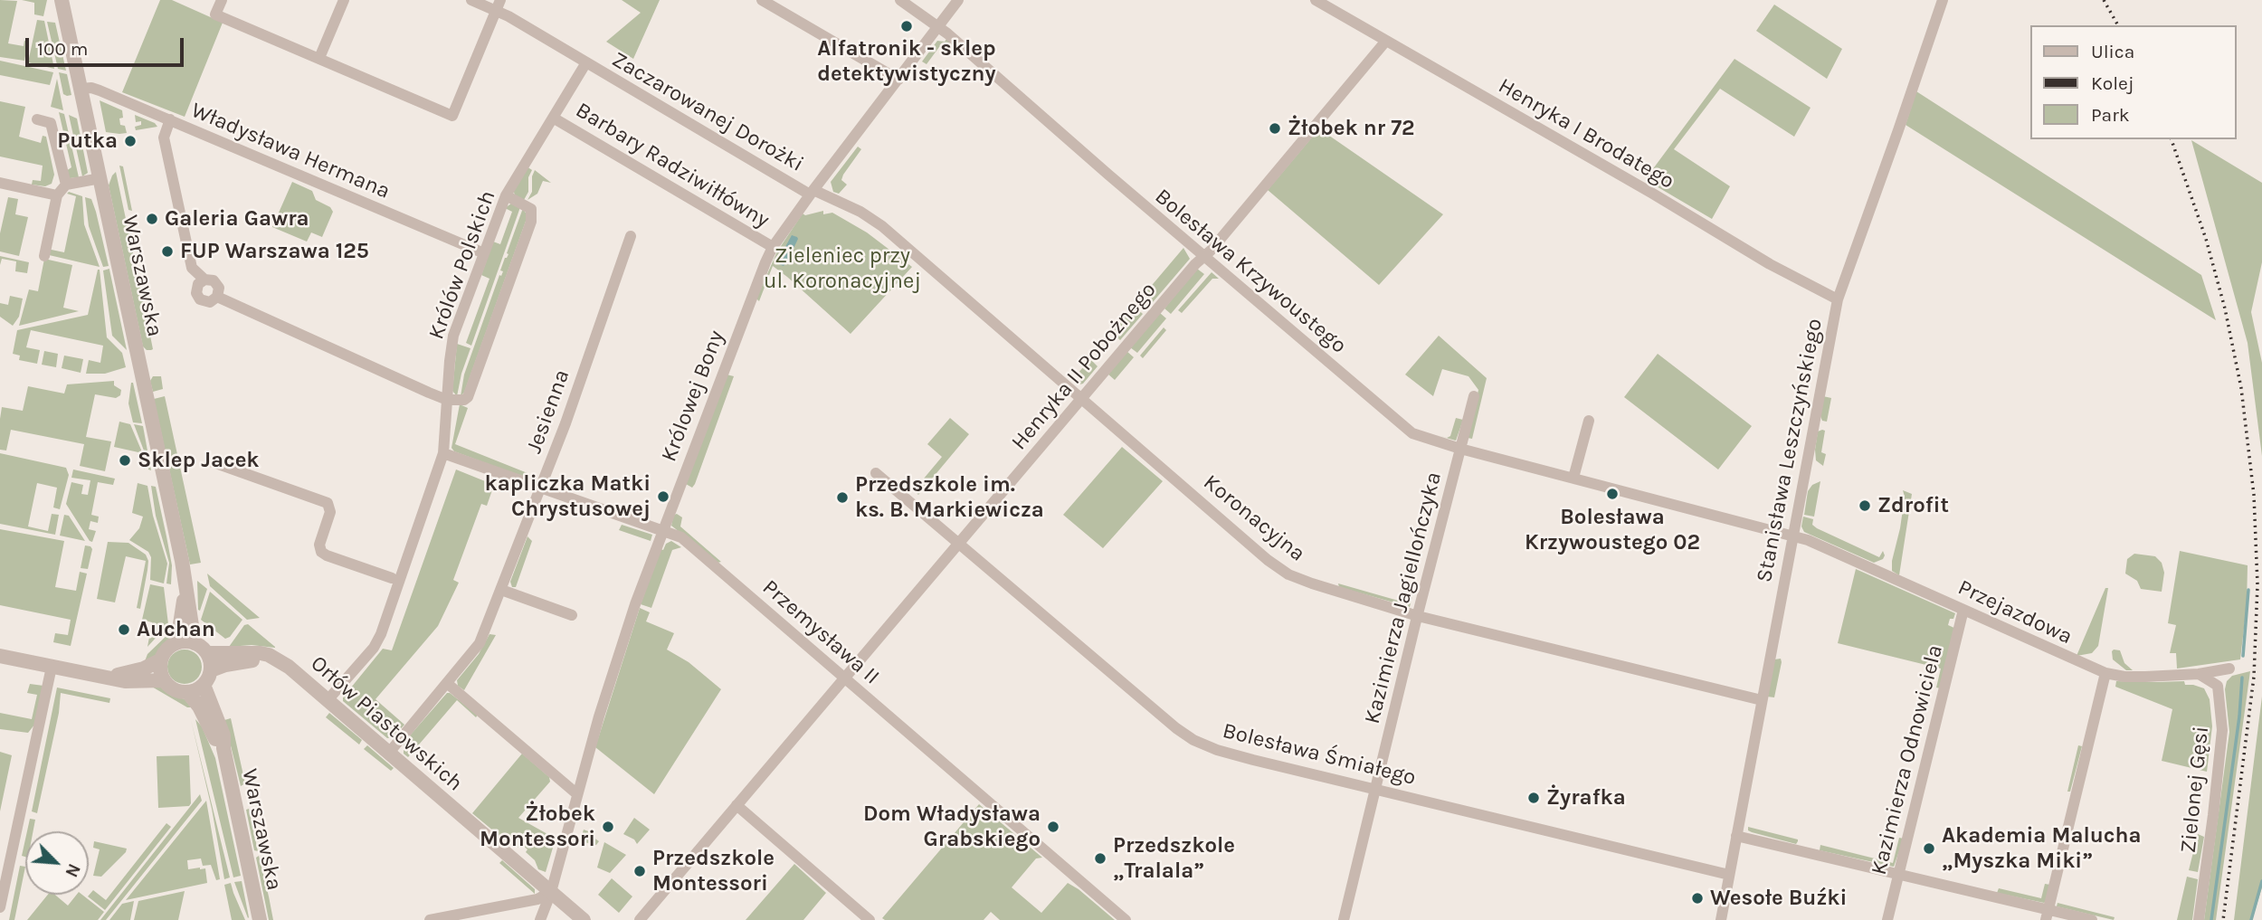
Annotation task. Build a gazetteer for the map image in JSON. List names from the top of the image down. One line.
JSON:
{"streets":{"street":["Zaczarowanej Dorożki","Henryka I Brodatego","Władysława Hermana","Barbary Radziwiłłówny","Królów Polskich","Bolesława Krzywoustego","Warszawska","Henryka II Pobożnego","Królowej Bony","Jesienna","Stanisława Leszczyńskiego","Koronacyjna","Kazimierza Jagiellończyka","Przejazdowa","Przemysława II","Orłów Piastowskich","Bolesława Śmiałego","Kazimierza Odnowiciela","Zielonej Gęsi"]},"crossings":[["Zaczarowanej Dorożki","Królów Polskich"],["Zaczarowanej Dorożki","Królowej Bony"],["Zaczarowanej Dorożki","Koronacyjna"],["Henryka I Brodatego","Henryka II Pobożnego"],["Henryka I Brodatego","Stanisława Leszczyńskiego"],["Władysława Hermana","Królów Polskich"],["Władysława Hermana","Warszawska"],["Barbary Radziwiłłówny","Królów Polskich"],["Barbary Radziwiłłówny","Królowej Bony"],["Królów Polskich","Przemysława II"],["Królów Polskich","Orłów Piastowskich"],["Bolesława Krzywoustego","Henryka II Pobożnego"],["Bolesława Krzywoustego","Królowej Bony"],["Bolesława Krzywoustego","Stanisława Leszczyńskiego"],["Bolesława Krzywoustego","Kazimierza Jagiellończyka"],["Bolesława Krzywoustego","Przejazdowa"],["Warszawska","Orłów Piastowskich"],["Henryka II Pobożnego","Koronacyjna"],["Henryka II Pobożnego","Przemysława II"],["Henryka II Pobożnego","Bolesława Śmiałego"],["Królowej Bony","Koronacyjna"],["Królowej Bony","Przemysława II"],["Królowej Bony","Orłów Piastowskich"],["Jesienna","Przemysława II"],["Jesienna","Orłów Piastowskich"],["Stanisława Leszczyńskiego","Koronacyjna"],["Stanisława Leszczyńskiego","Przejazdowa"],["Stanisława Leszczyńskiego","Bolesława Śmiałego"],["Koronacyjna","Kazimierza Jagiellończyka"],["Kazimierza Jagiellończyka","Bolesława Śmiałego"],["Przejazdowa","Kazimierza Odnowiciela"],["Przejazdowa","Zielonej Gęsi"]],"parks":["Zieleniec przy ul. Koronacyjnej"],"places":["Alfatronik - sklep detektywistyczny","Żłobek nr 72","Putka","Galeria Gawra","FUP Warszawa 125","Sklep Jacek","Bolesława Krzywoustego 02","kapliczka Matki Chrystusowej","Przedszkole im. ks. B. Markiewicza","Zdrofit","Auchan","Żyrafka","Żłobek Montessori","Dom Władysława Grabskiego","Akademia Malucha „Myszka Miki”","Przedszkole „Tralala”","Przedszkole Montessori","Wesołe Buźki"],"legend":["Ulica","Kolej","Park"],"scale_bar":"100 m","north":"bottom right"}
